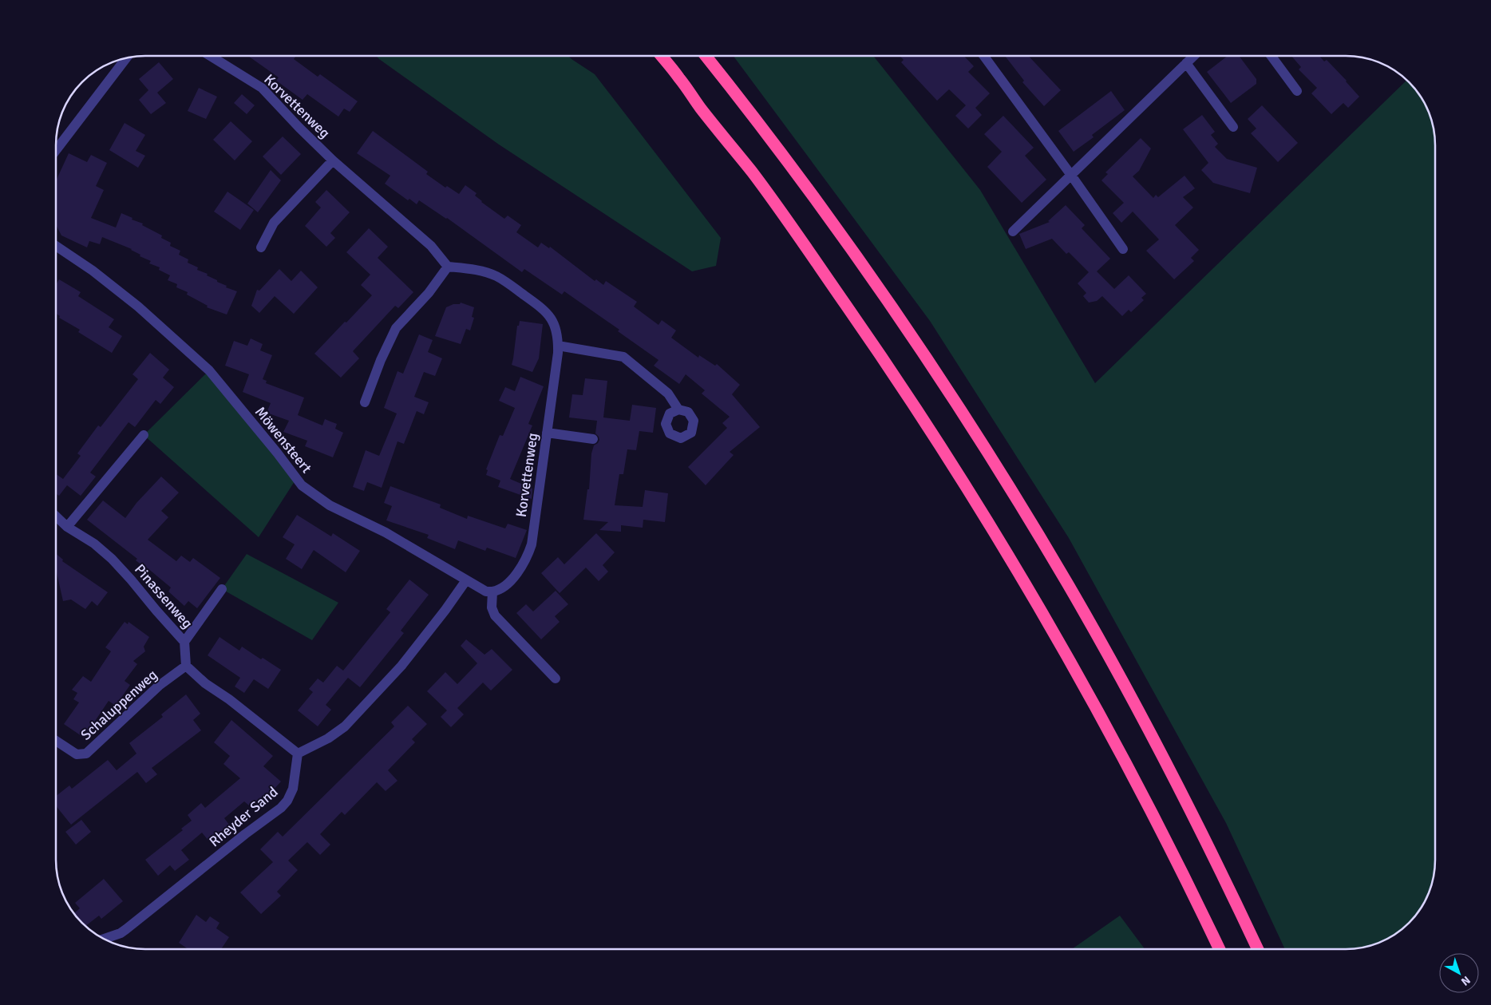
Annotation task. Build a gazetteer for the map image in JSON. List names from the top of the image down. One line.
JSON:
{"streets":{"street":["Korvettenweg","Möwensteert","Pinassenweg","Schaluppenweg","Rheyder Sand"]},"crossings":[["Korvettenweg","Möwensteert"],["Pinassenweg","Schaluppenweg"]],"north":"bottom right"}
